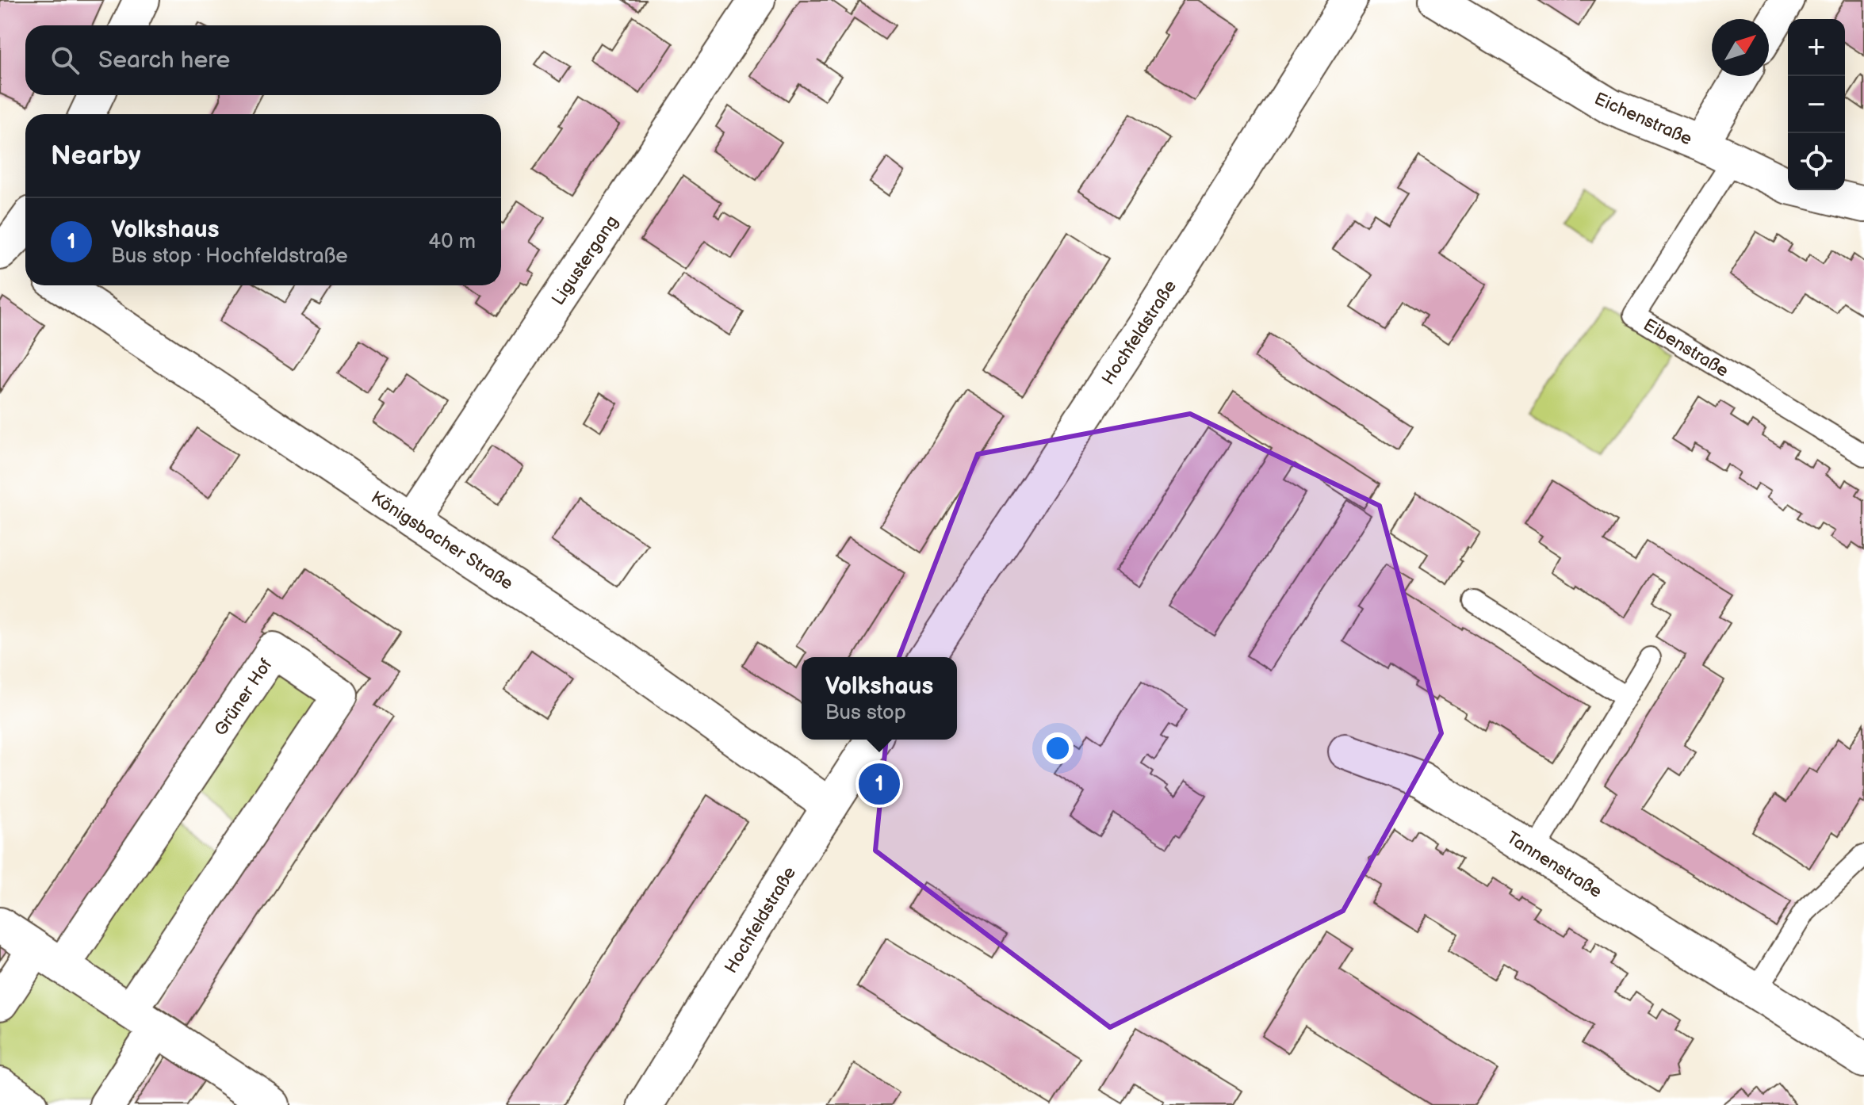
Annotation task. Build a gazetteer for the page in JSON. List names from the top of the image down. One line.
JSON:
{"streets":{"street":["Eichenstraße","Ligustergang","Hochfeldstraße","Königsbacher Straße","Grüner Hof","Tannenstraße"],"lane":["Eibenstraße"]},"crossings":[["Eichenstraße","Eibenstraße"],["Ligustergang","Königsbacher Straße"],["Hochfeldstraße","Königsbacher Straße"]],"north":"top right","page":{"map_buttons":["+","−"],"search":"Search here","heading":"Nearby","list":[{"mark":"1","name":"Volkshaus","note":"Bus stop · Hochfeldstraße","value":"40 m"}],"popup":["Volkshaus","Bus stop"],"pins":"1"}}
